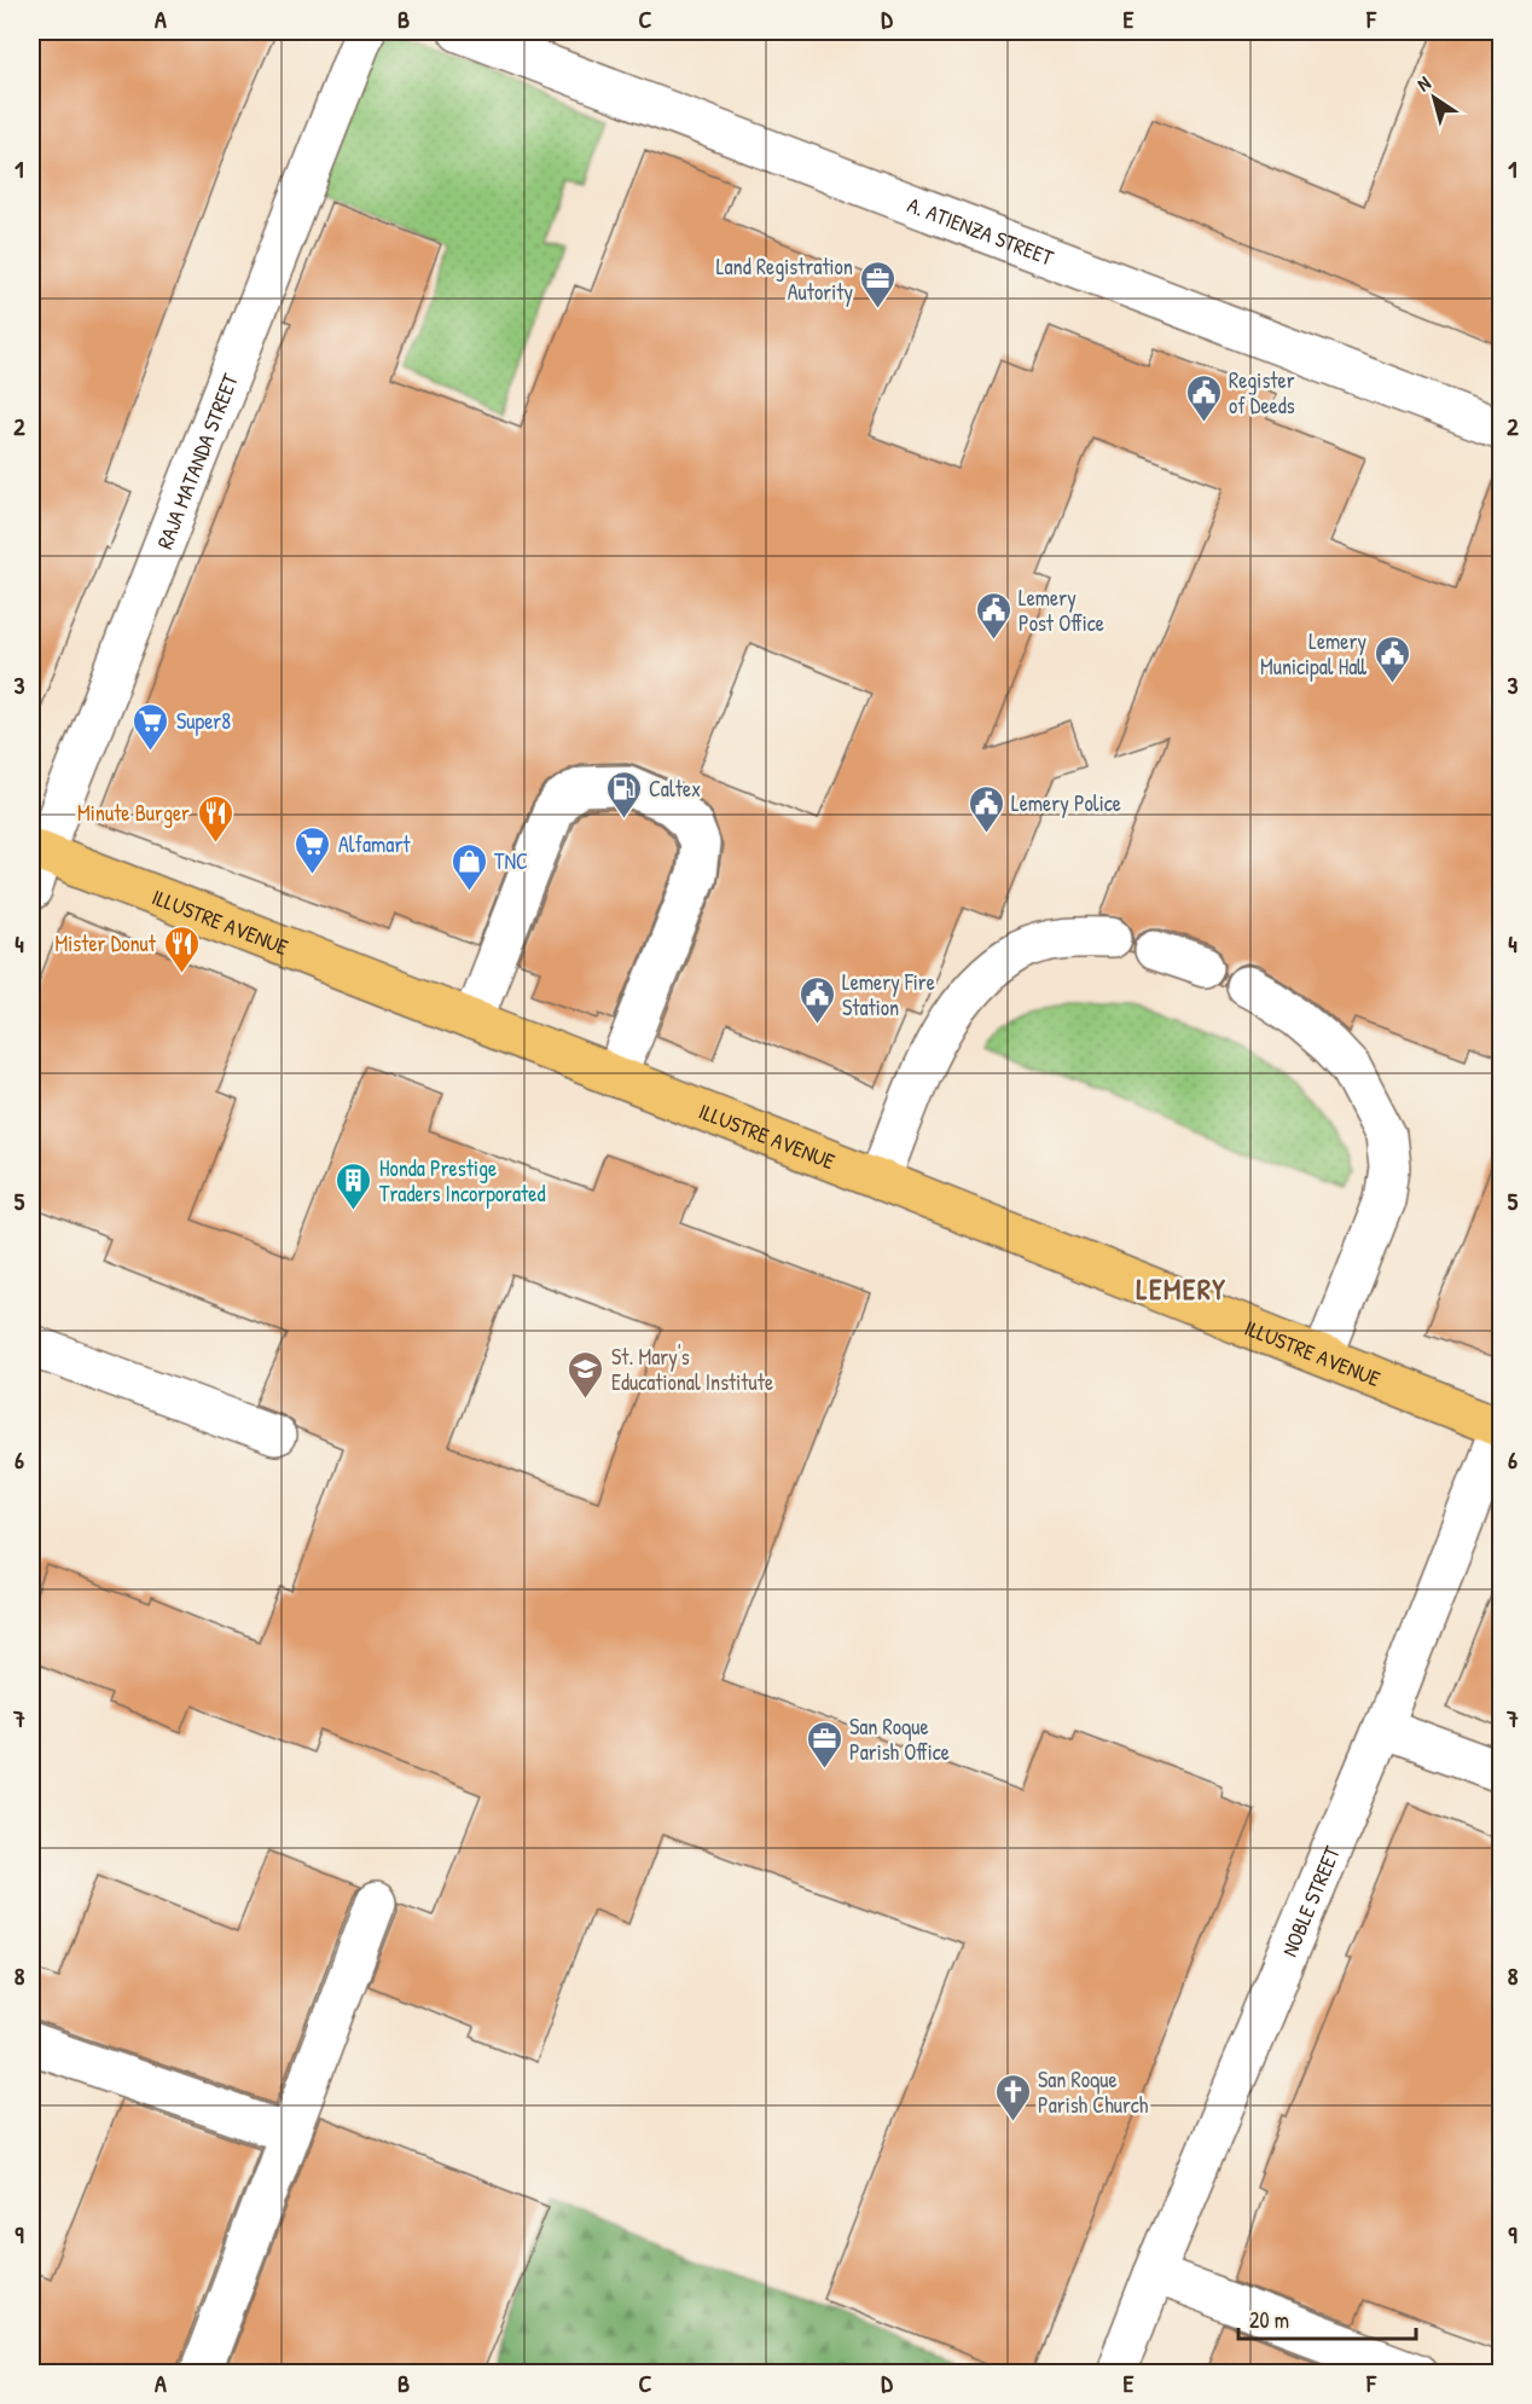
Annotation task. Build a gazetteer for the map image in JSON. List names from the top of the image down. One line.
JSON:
{"streets":{"main road":["ILLUSTRE AVENUE"],"street":["A. ATIENZA STREET","RAJA MATANDA STREET","NOBLE STREET"]},"crossings":[["RAJA MATANDA STREET","ILLUSTRE AVENUE"],["ILLUSTRE AVENUE","NOBLE STREET"]],"districts":["LEMERY"],"places":{"office":["Land Registration Autority","San Roque Parish Office"],"public building":["Register of Deeds","Lemery Post Office","Lemery Municipal Hall","Lemery Police","Lemery Fire Station"],"supermarket":["Super8","Alfamart"],"fuel station":["Caltex"],"restaurant":["Minute Burger","Mister Donut"],"shop":["TNC"],"building":["Honda Prestige Traders Incorporated"],"school or university":["St. Mary's Educational Institute"],"church":["San Roque Parish Church"]},"scale_bar":"20 m","north":"top left","grid":{"columns":["A","B","C","D","E","F"],"rows":["1","2","3","4","5","6","7","8","9"]}}
